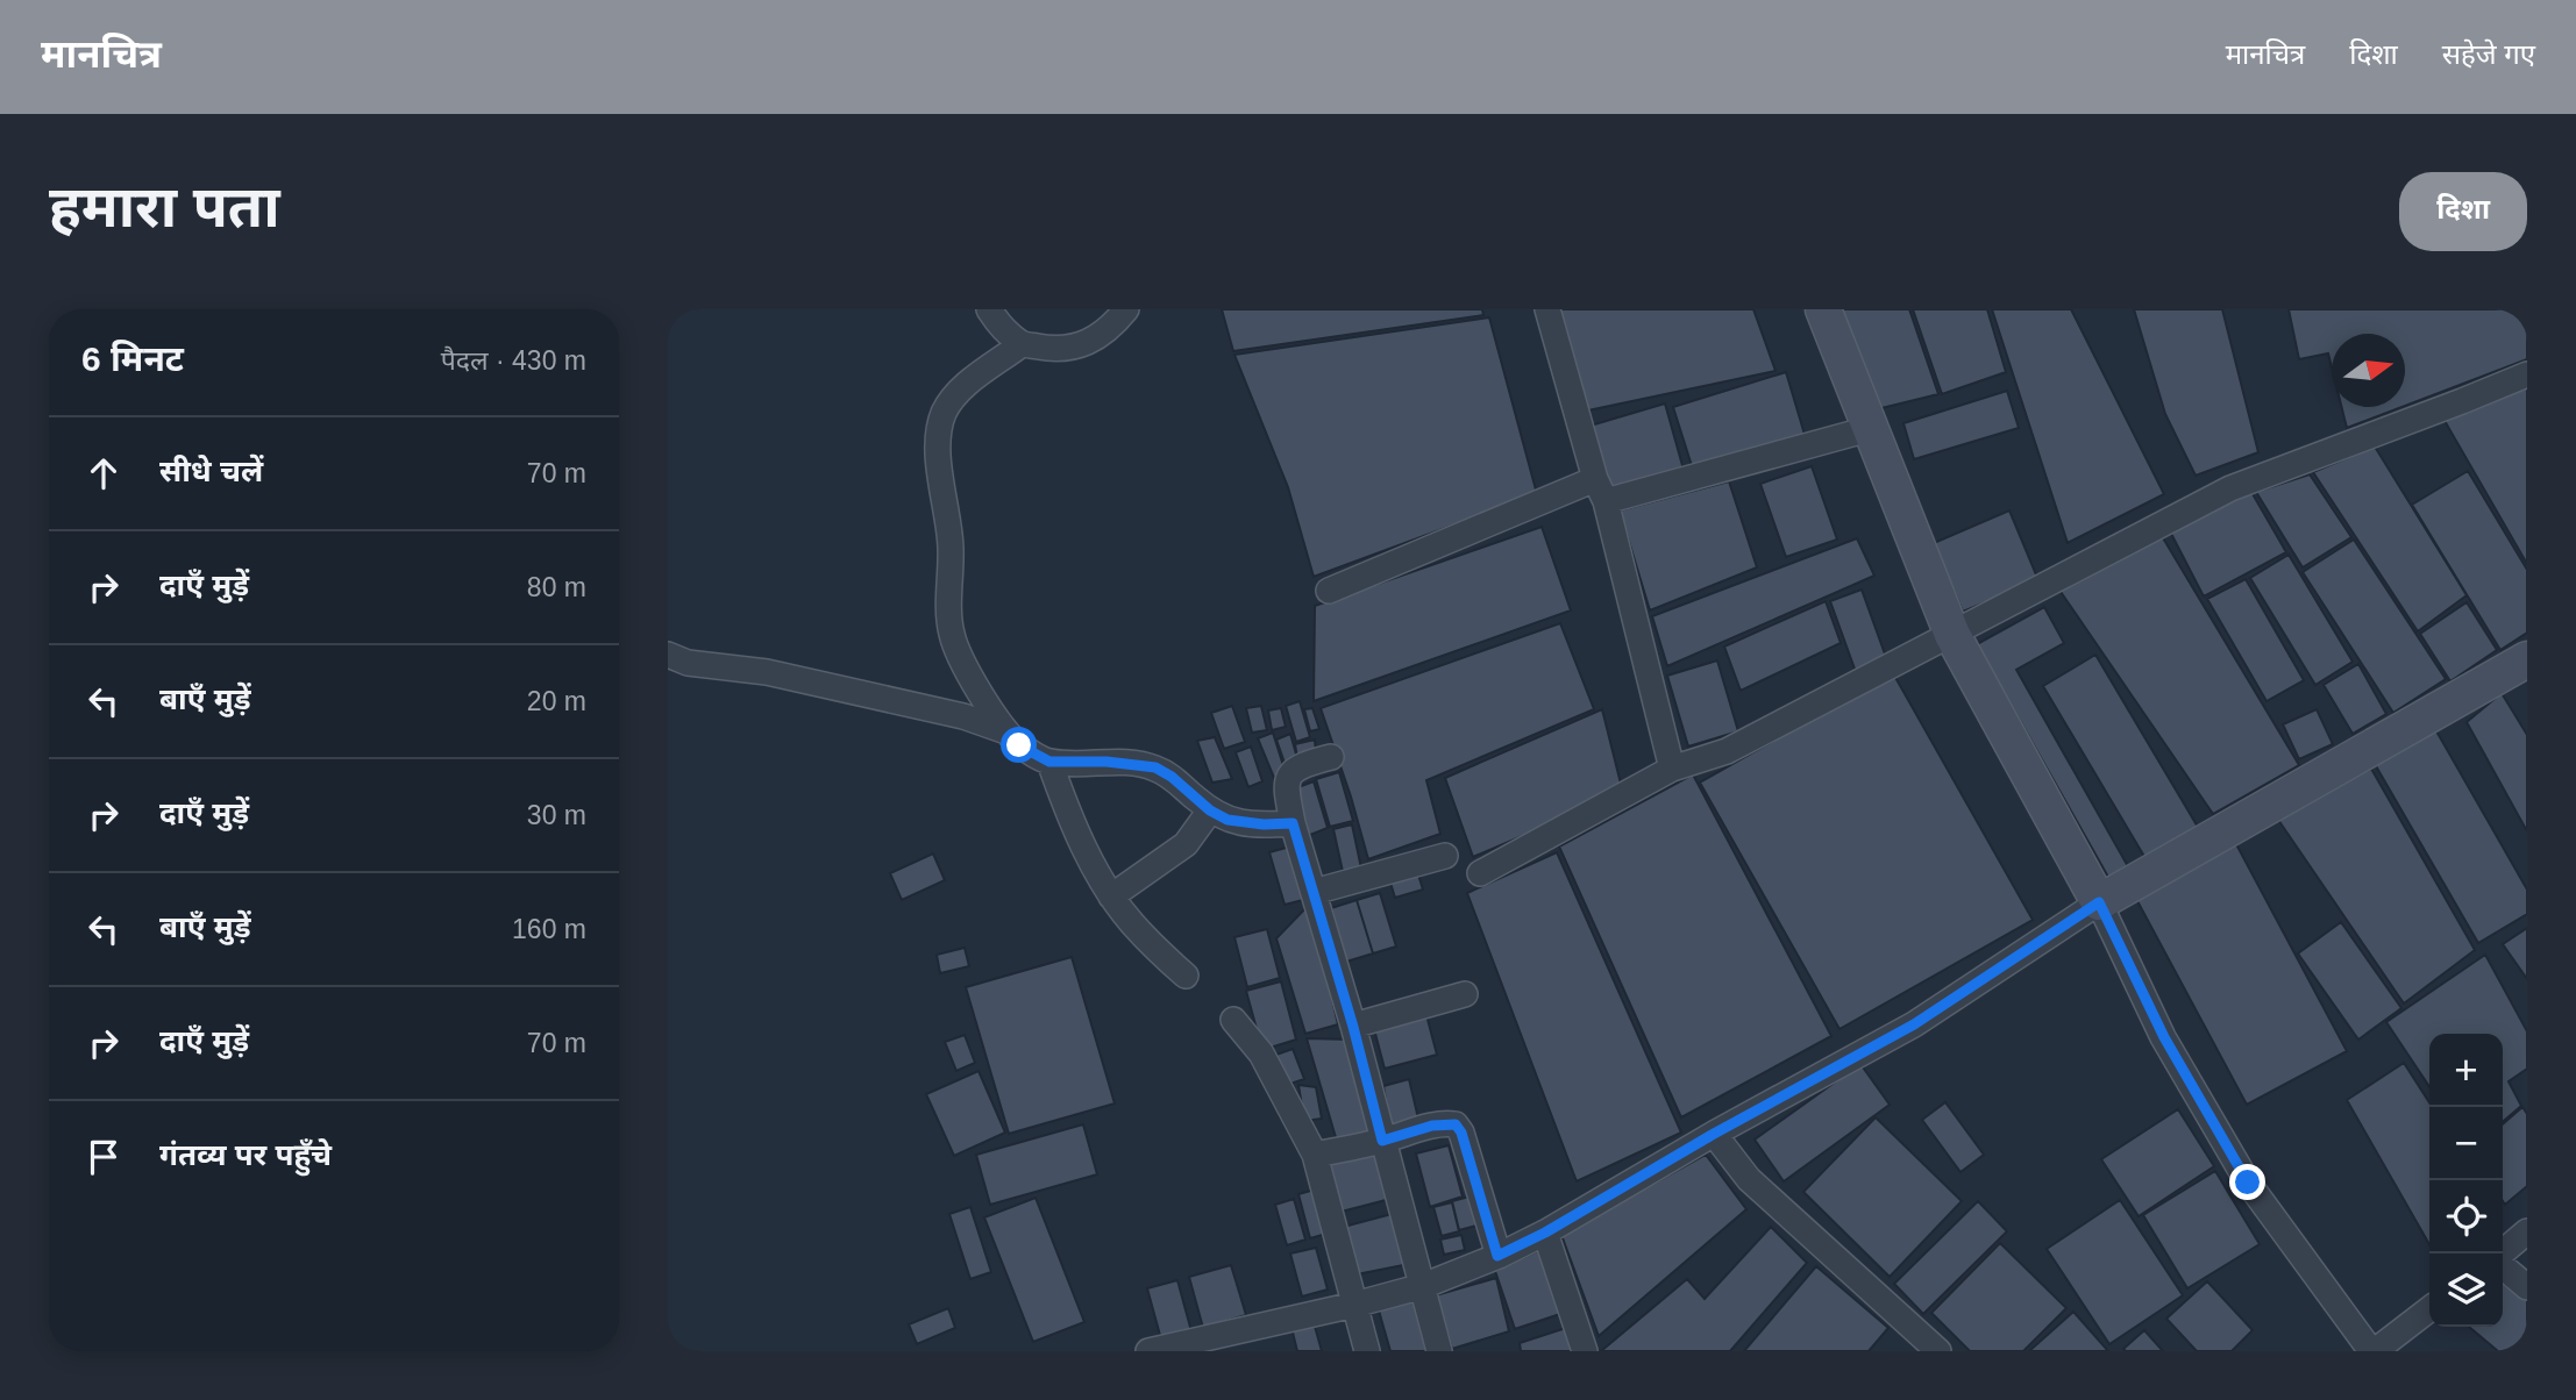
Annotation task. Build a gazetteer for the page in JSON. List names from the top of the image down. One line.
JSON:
{"north":"right","page":{"header":"मानचित्र","nav":["मानचित्र","दिशा","सहेजे गए"],"buttons":"दिशा","title":"हमारा पता","heading":["6 मिनट","पैदल · 430 m"],"list":[["सीधे चलें","70 m"],["दाएँ मुड़ें","80 m"],["बाएँ मुड़ें","20 m"],["दाएँ मुड़ें","30 m"],["बाएँ मुड़ें","160 m"],["दाएँ मुड़ें","70 m"],"गंतव्य पर पहुँचे"],"map_buttons":["+","−"]}}
